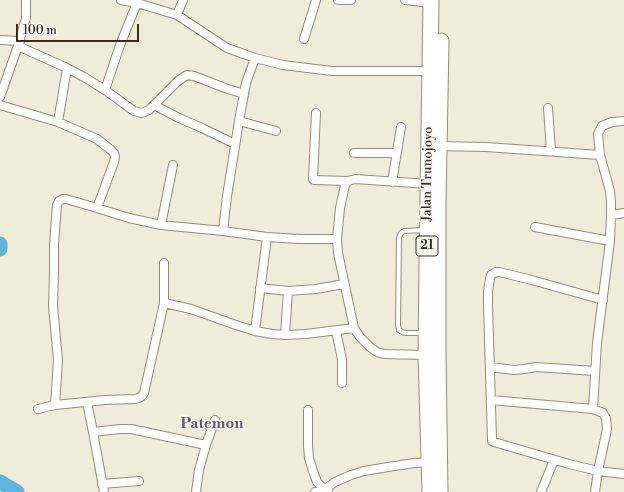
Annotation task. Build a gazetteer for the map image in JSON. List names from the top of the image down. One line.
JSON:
{"streets":{"highway":["Jalan Trunojoyo","21"]},"districts":["Patemon"],"scale_bar":"100 m"}
